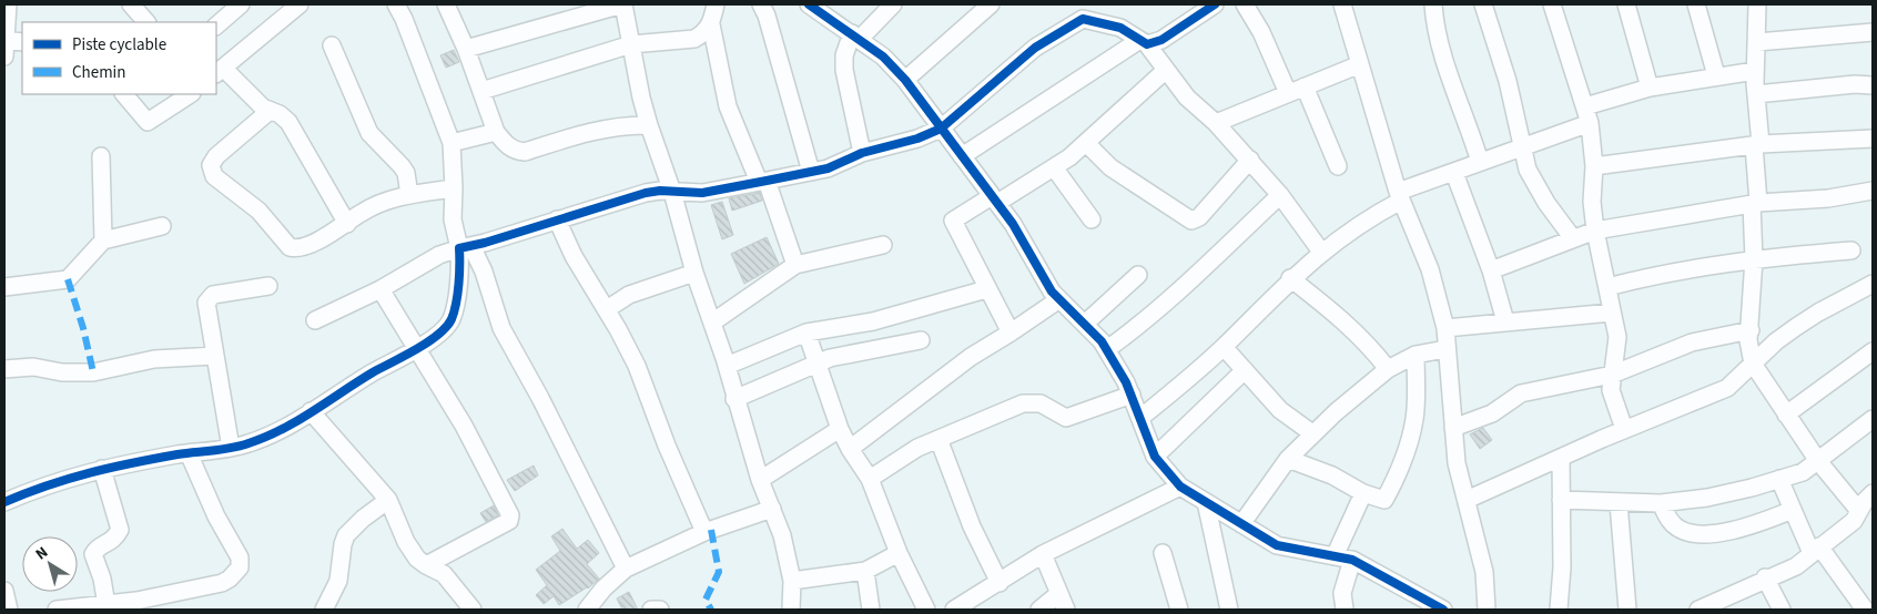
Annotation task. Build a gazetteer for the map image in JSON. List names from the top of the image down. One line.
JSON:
{"legend":["Piste cyclable","Chemin"],"north":"top left"}
